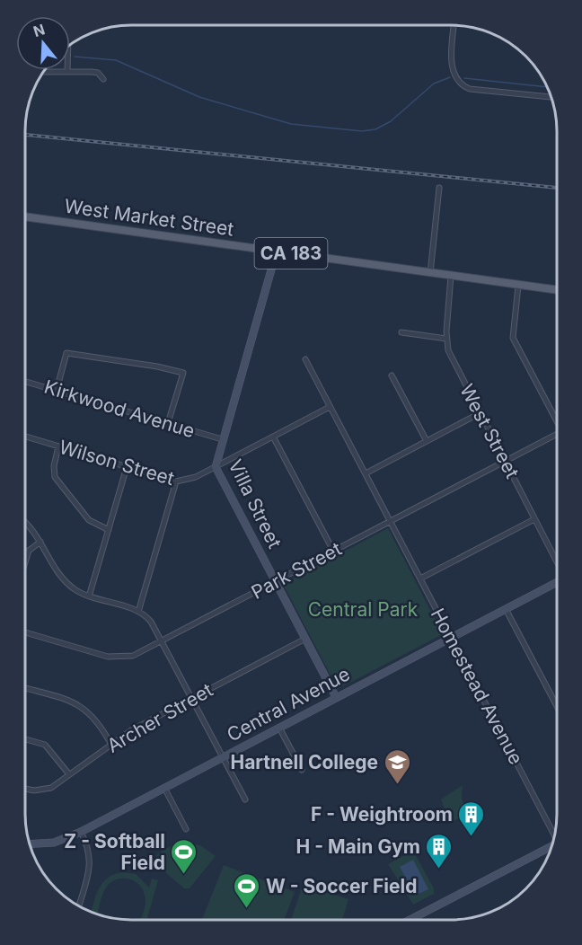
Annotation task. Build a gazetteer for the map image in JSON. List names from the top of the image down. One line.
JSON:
{"streets":{"main road":["West Market Street","CA 183"],"street":["Kirkwood Avenue","West Street","Wilson Street","Villa Street","Park Street","Homestead Avenue","Central Avenue","Archer Street"]},"crossings":[["West Market Street","West Street"],["West Market Street","Villa Street"],["Kirkwood Avenue","Villa Street"],["West Street","Park Street"],["Wilson Street","Villa Street"],["Wilson Street","Homestead Avenue"],["Villa Street","Park Street"],["Villa Street","Central Avenue"],["Villa Street","Archer Street"],["Park Street","Homestead Avenue"],["Homestead Avenue","Central Avenue"]],"parks":["Central Park"],"places":{"school or university":["Hartnell College"],"building":["F - Weightroom","H - Main Gym"],"sports":["Z - Softball Field","W - Soccer Field"]},"north":"top"}
